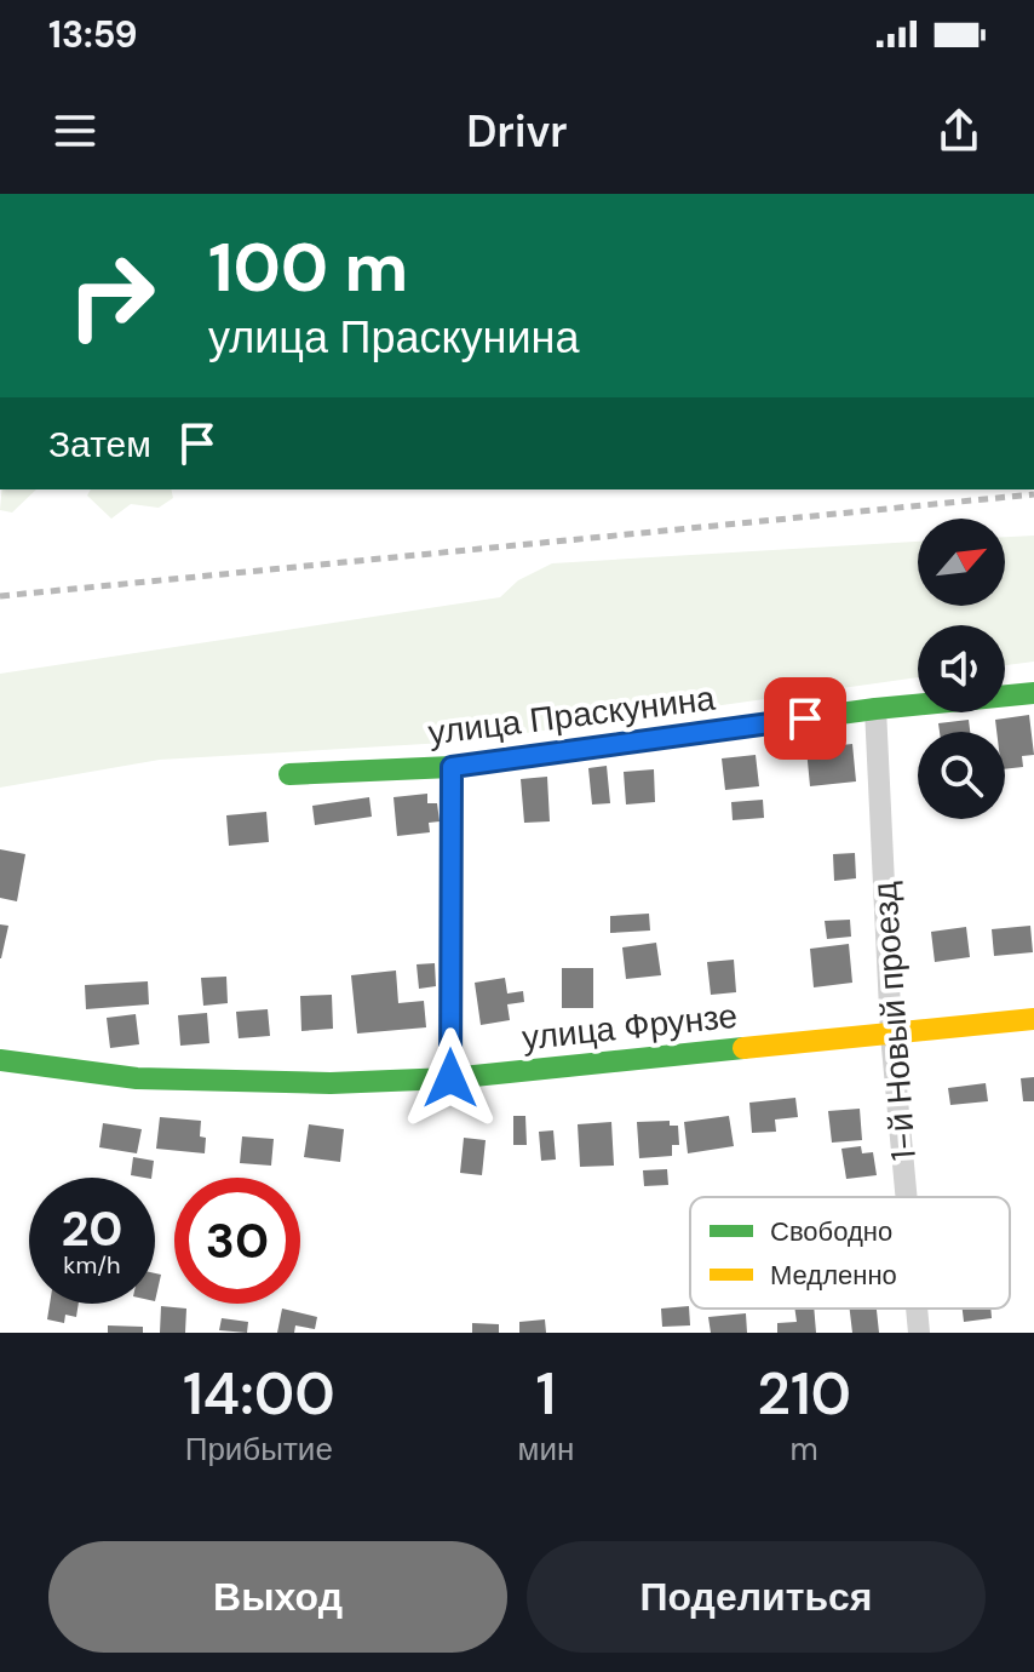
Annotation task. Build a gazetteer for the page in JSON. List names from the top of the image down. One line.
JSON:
{"streets":{"main road":["улица Праскунина","улица Фрунзе"],"street":["1-й Новый проезд"]},"crossings":[["улица Праскунина","1-й Новый проезд"],["1-й Новый проезд","улица Фрунзе"]],"legend":["Свободно","Медленно"],"north":"top right","page":{"status":"13:59","header":"Drivr","turn":["100 m","улица Праскунина"],"then":"Затем","speed":"20 km/h","limit":"30","eta":["14:00","Прибытие","1","мин","210","m"],"buttons":["Выход","Поделиться"]}}
